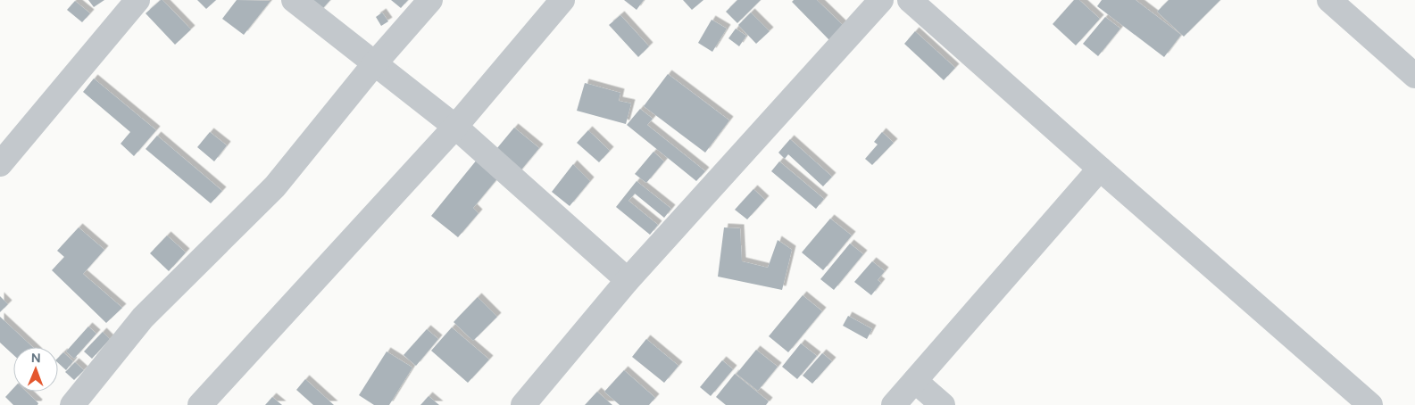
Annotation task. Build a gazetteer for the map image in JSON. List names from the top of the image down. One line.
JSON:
{"north":"top"}
